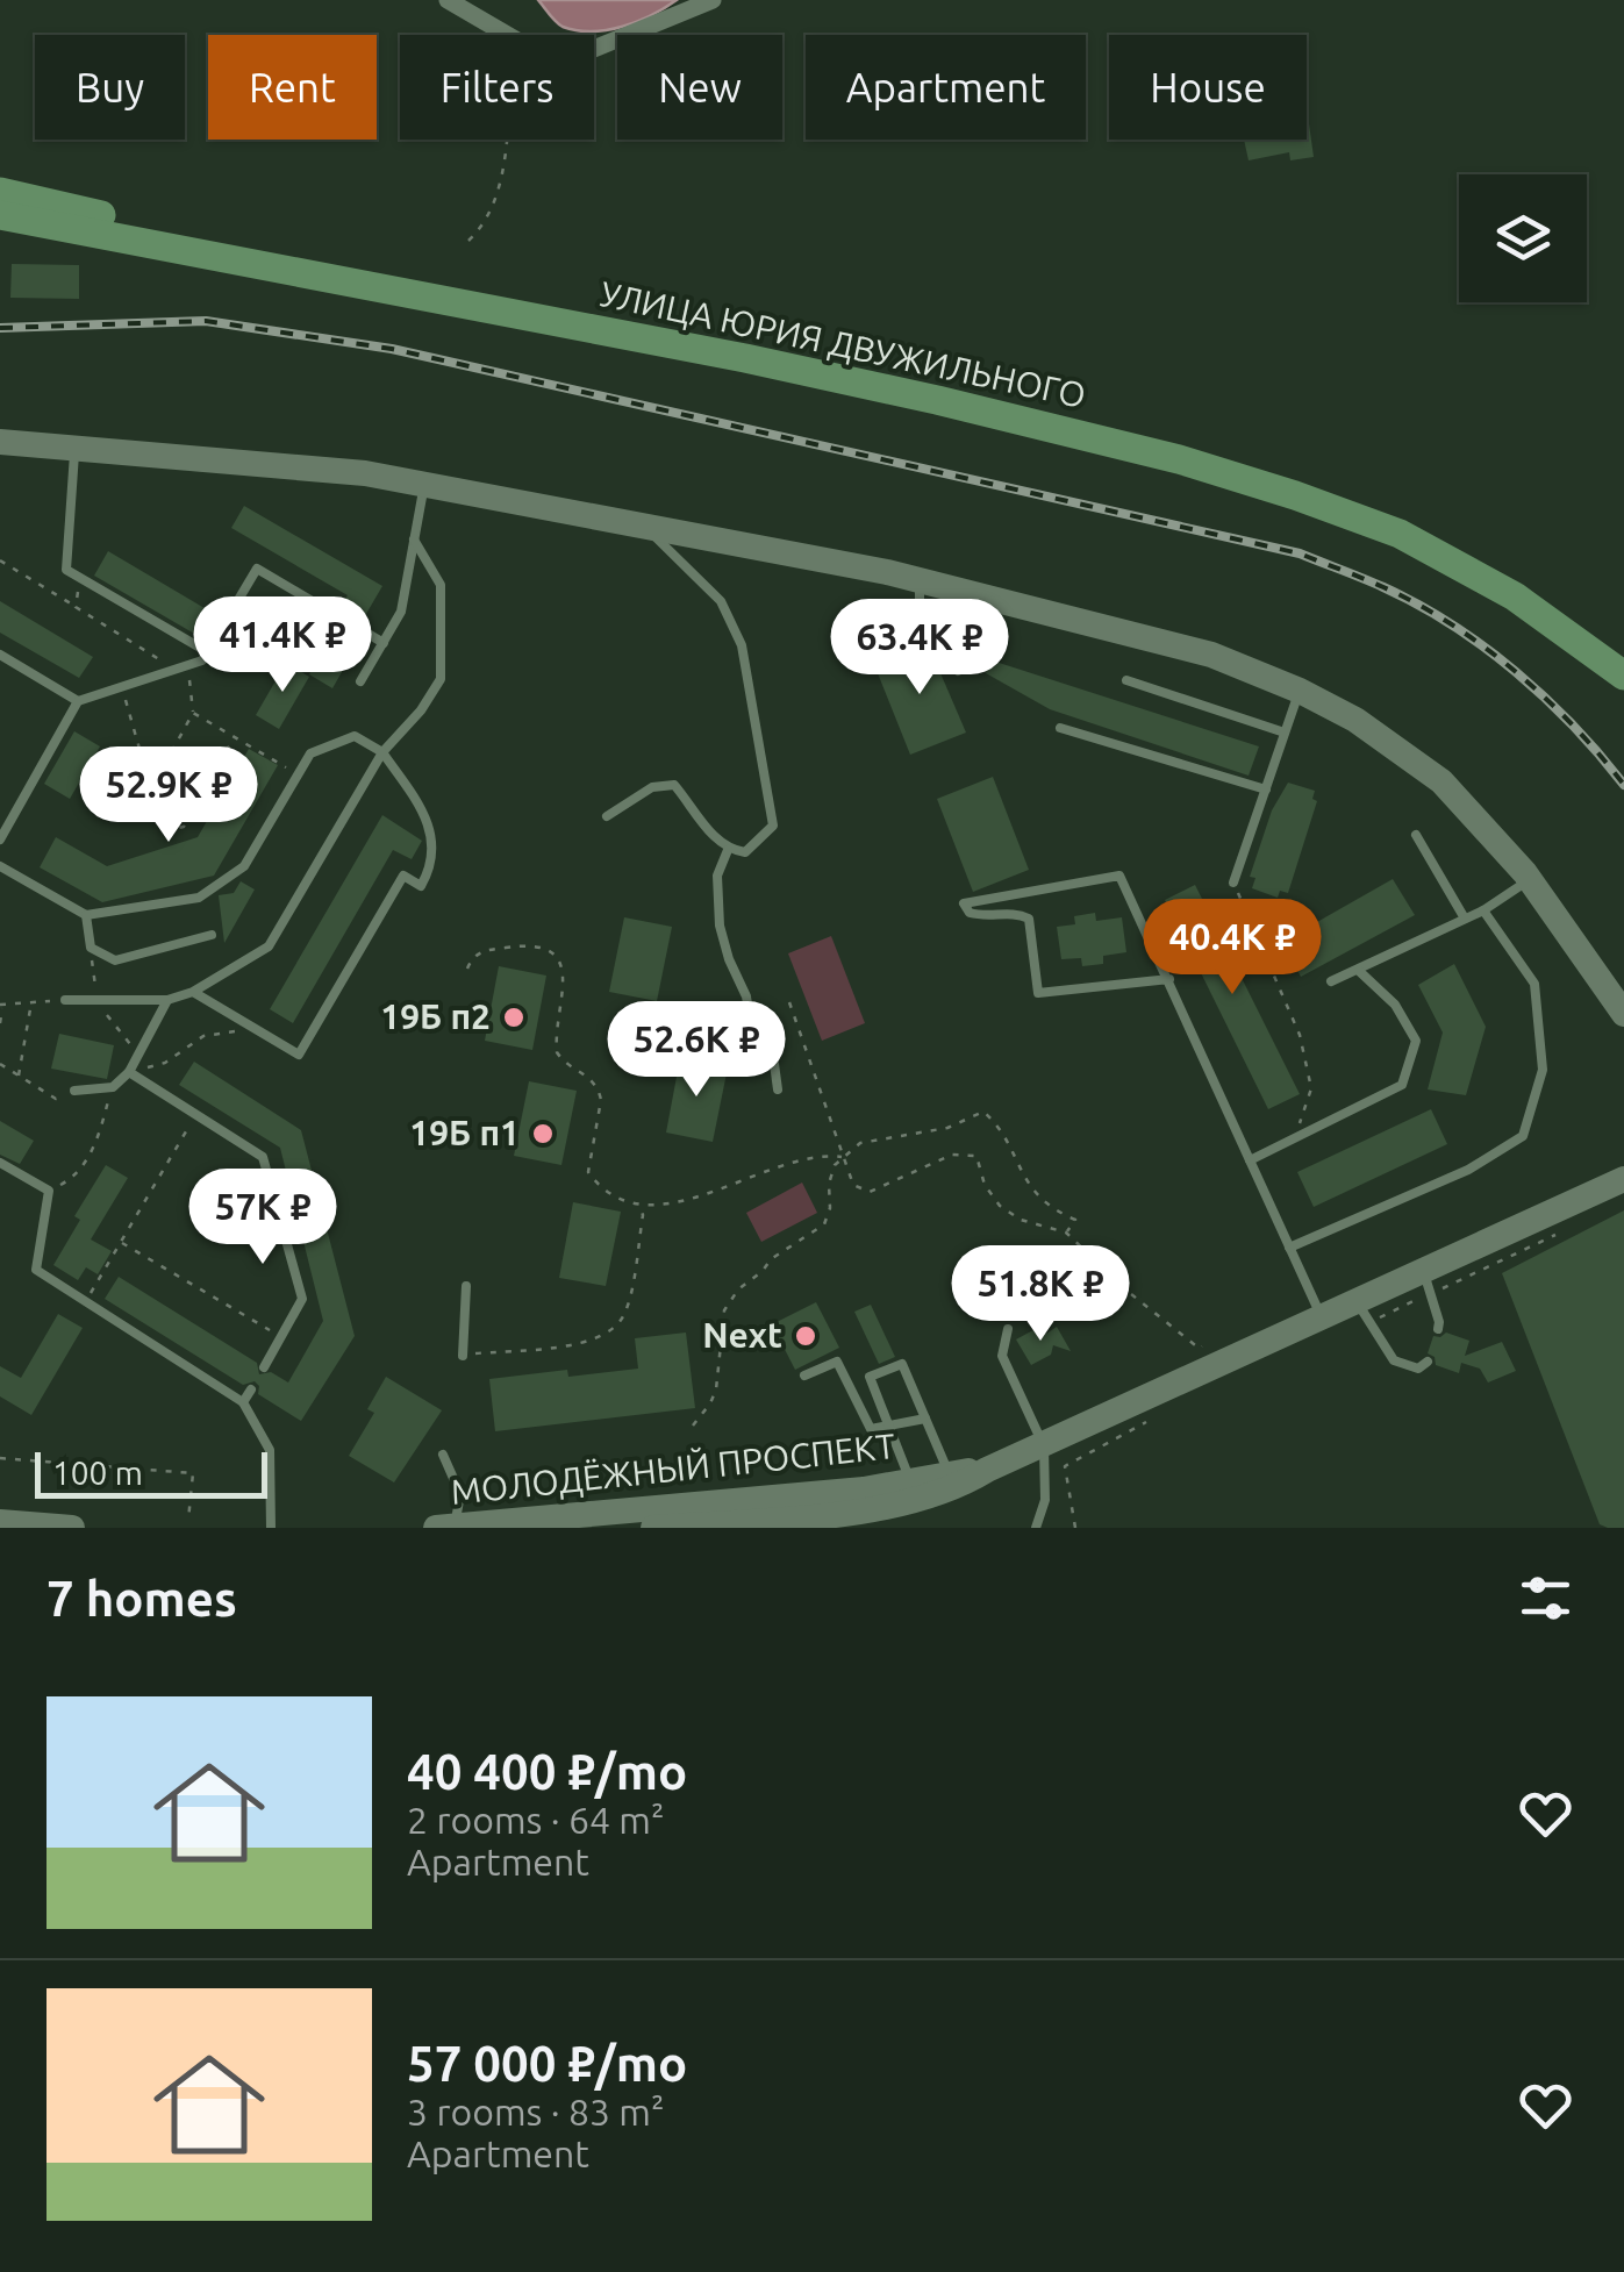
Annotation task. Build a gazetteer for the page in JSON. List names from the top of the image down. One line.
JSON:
{"streets":{"main road":["УЛИЦА ЮРИЯ ДВУЖИЛЬНОГО"],"street":["МОЛОДЁЖНЫЙ ПРОСПЕКТ"]},"places":["19Б п2","19Б п1","Next"],"scale_bar":"100 m","page":{"chip":["Buy","Rent","Filters","New","Apartment","House"],"price":["41.4K ₽","63.4K ₽","52.9K ₽","40.4K ₽","52.6K ₽","57K ₽","51.8K ₽"],"scale":"100 m","heading":"7 homes","list":[{"name":"40 400 ₽/mo","note":"2 rooms · 64 m² · Apartment"},{"name":"57 000 ₽/mo","note":"3 rooms · 83 m² · Apartment"}]}}
